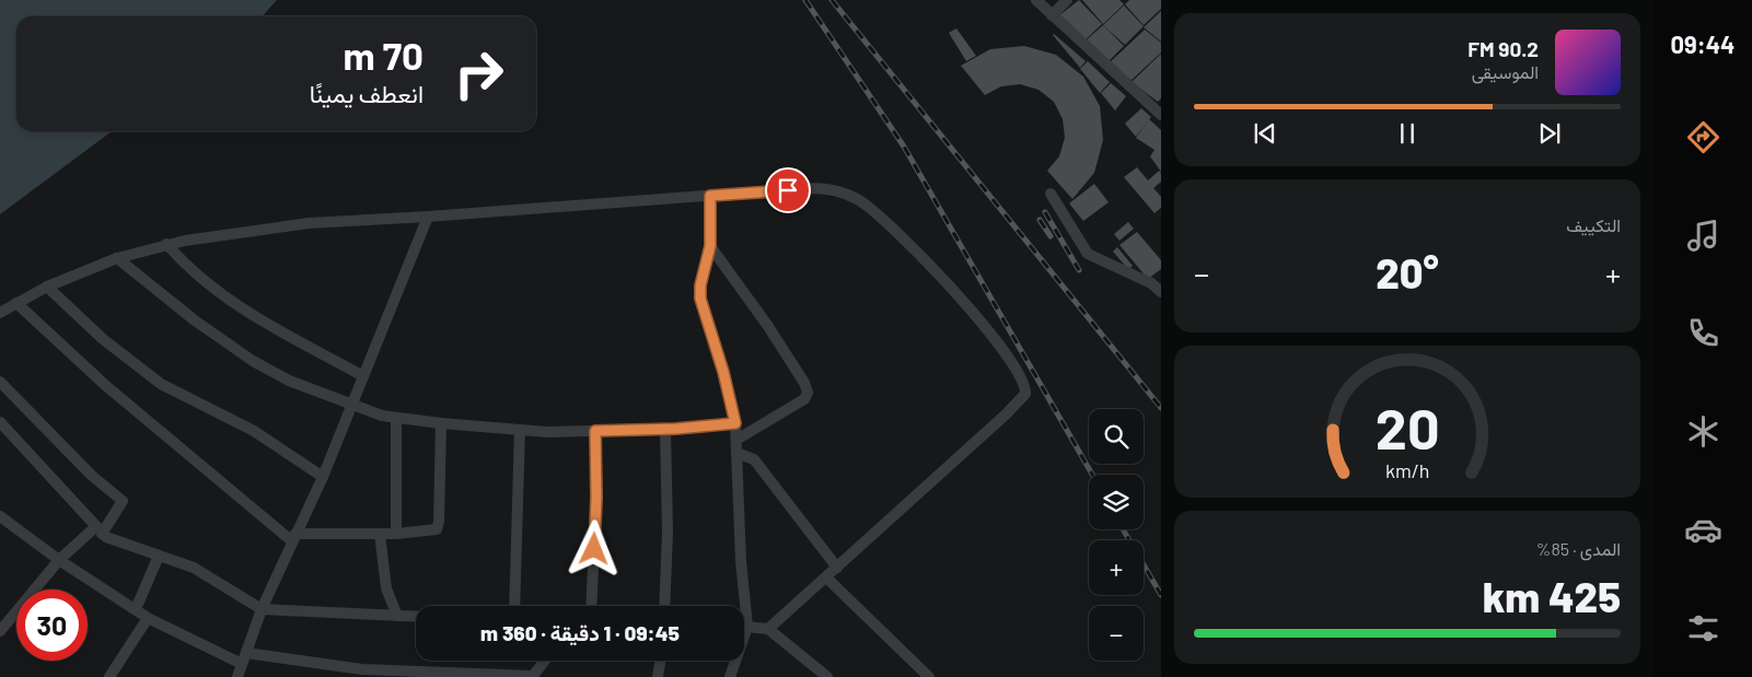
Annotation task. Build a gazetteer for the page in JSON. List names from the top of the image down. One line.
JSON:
{"page":{"tabs":"09:44","turn":["70 m","انعطف يمينًا"],"song":["90.2 FM","الموسيقى"],"tile":["التكييف",["المدى · 85%","425 km"]],"heat":["−","20°","+"],"map_buttons":["+","−"],"limit":"30","trip":"09:45 · 1 دقيقة · 360 m","gauge":["20","km/h"]}}
